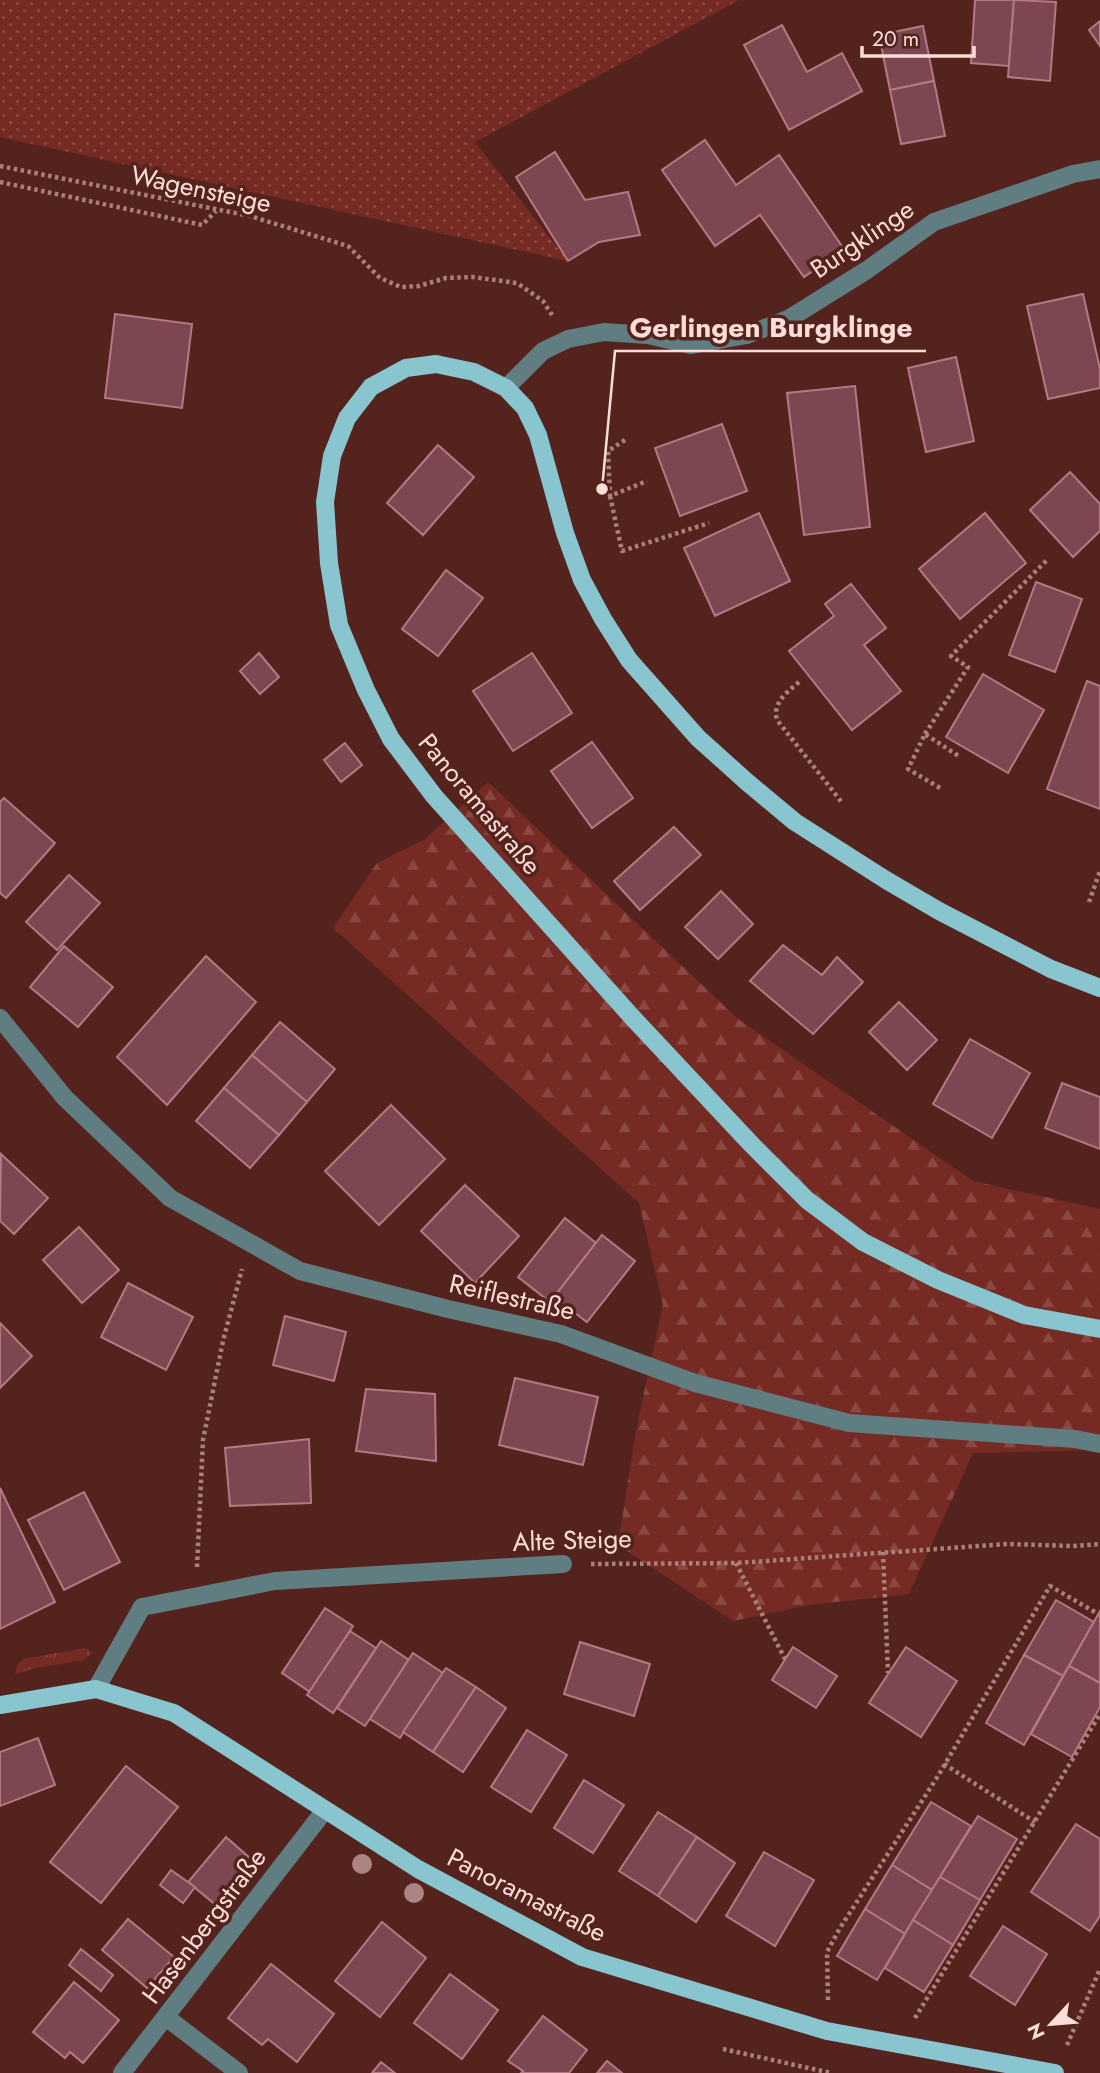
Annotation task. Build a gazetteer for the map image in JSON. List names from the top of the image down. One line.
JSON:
{"streets":{"main road":["Panoramastraße"],"street":["Burgklinge","Reiflestraße","Alte Steige","Hasenbergstraße"],"path":["Wagensteige"]},"crossings":[["Wagensteige","Burgklinge"],["Burgklinge","Panoramastraße"],["Panoramastraße","Alte Steige"],["Panoramastraße","Hasenbergstraße"]],"places":["Gerlingen Burgklinge"],"scale_bar":"20 m","north":"bottom left"}
